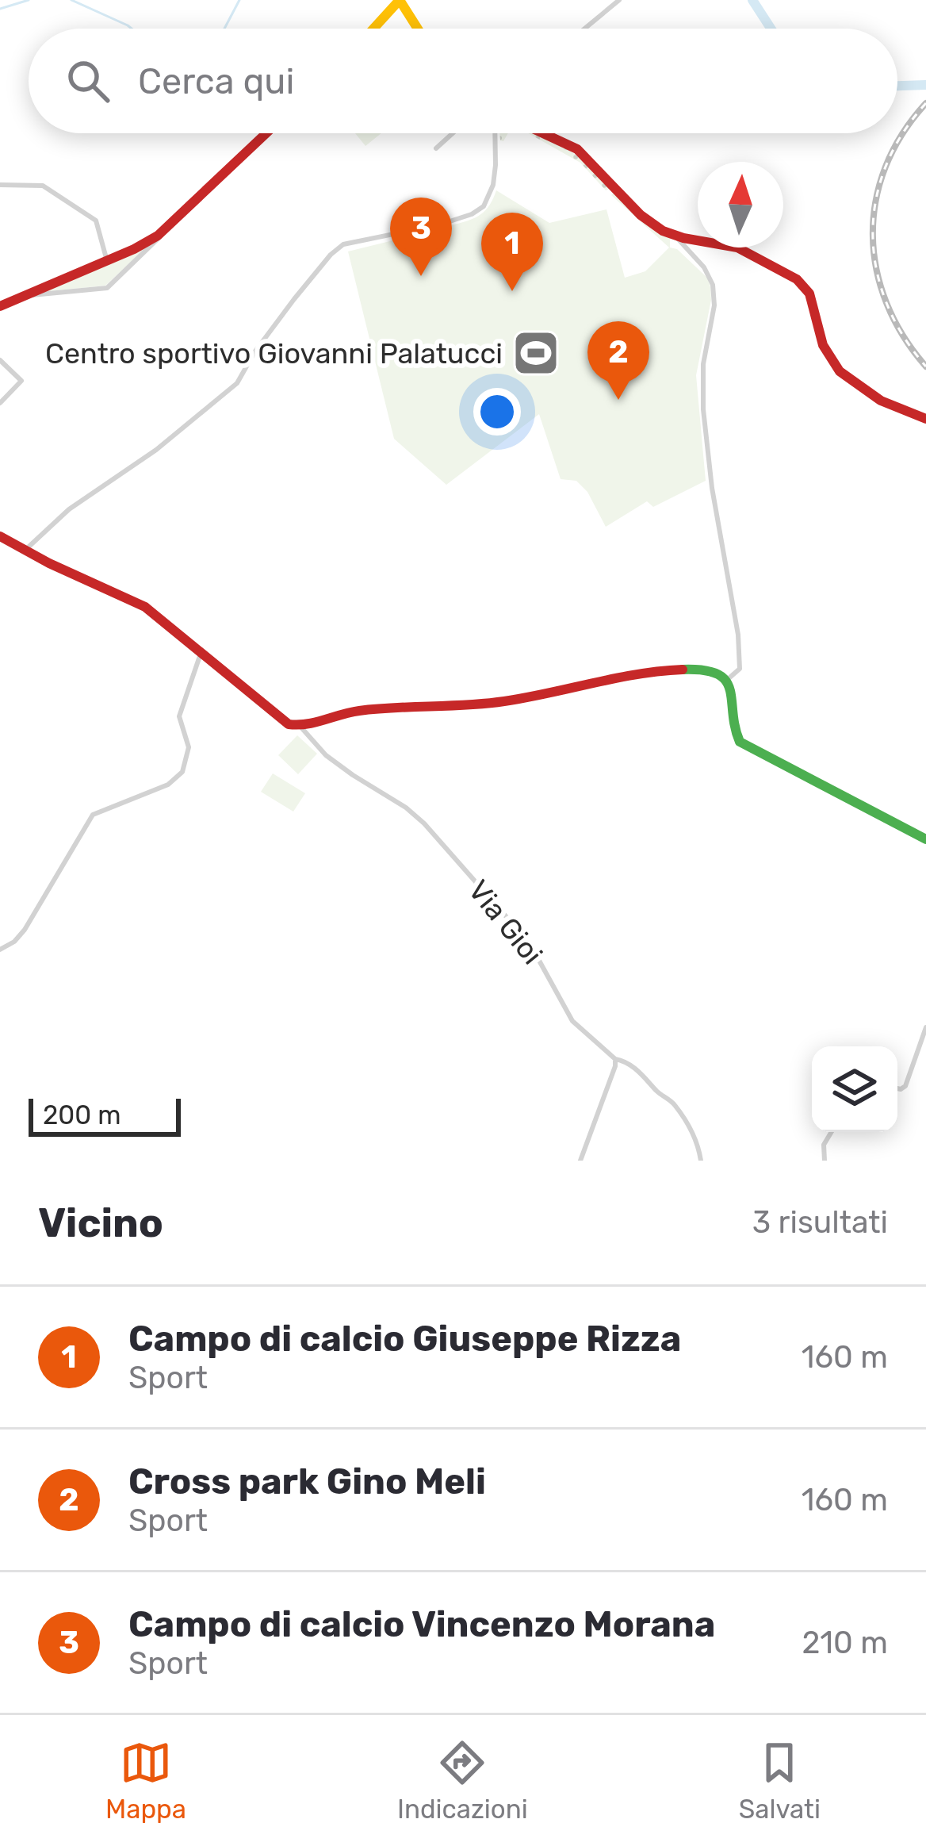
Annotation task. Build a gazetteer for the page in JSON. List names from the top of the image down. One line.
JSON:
{"streets":{"street":["Via Gioi"]},"places":{"sports":["Centro sportivo Giovanni Palatucci"]},"scale_bar":"200 m","north":"top","page":{"search":"Cerca qui","pins":["3","1","2"],"scale":"200 m","heading":["Vicino","3 risultati"],"list":[{"mark":"1","name":"Campo di calcio Giuseppe Rizza","note":"Sport","value":"160 m"},{"mark":"2","name":"Cross park Gino Meli","note":"Sport","value":"160 m"},{"mark":"3","name":"Campo di calcio Vincenzo Morana","note":"Sport","value":"210 m"}],"nav":["Mappa","Indicazioni","Salvati"]}}
